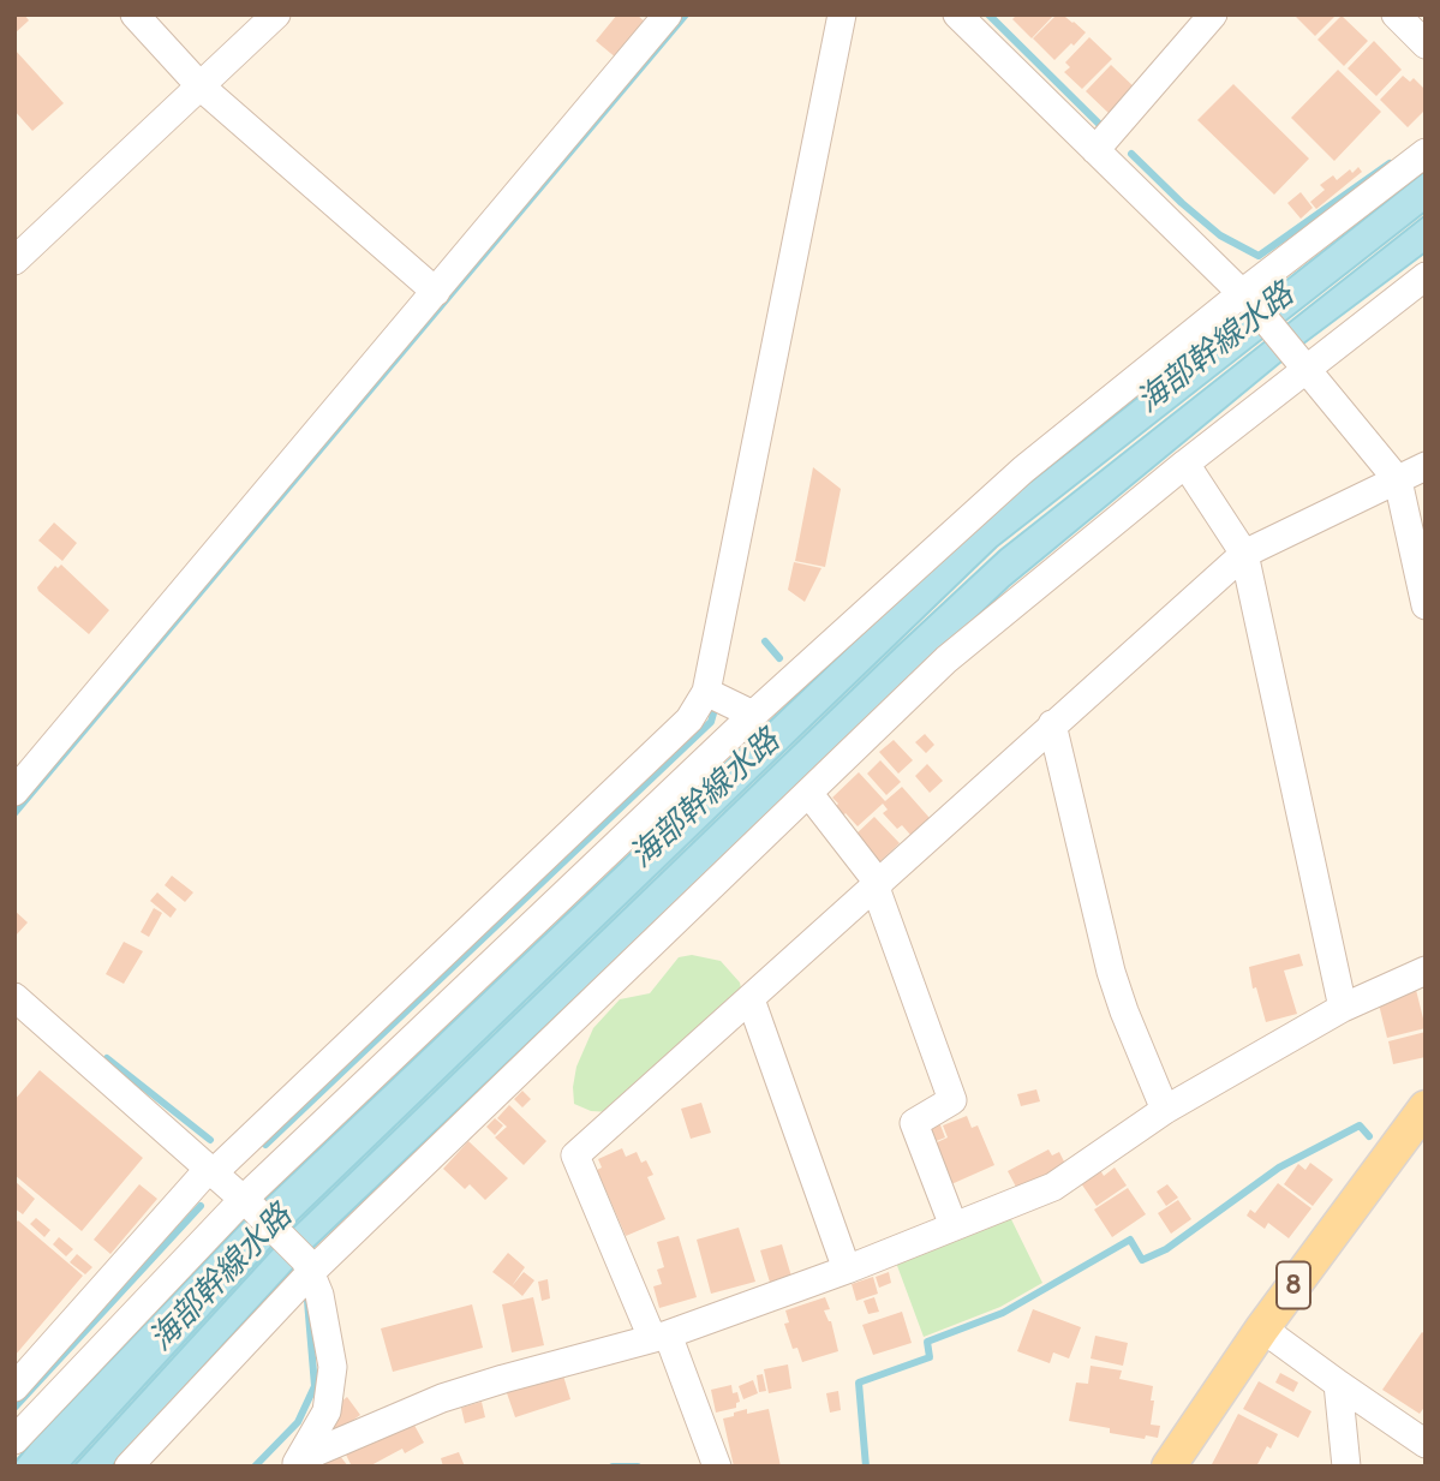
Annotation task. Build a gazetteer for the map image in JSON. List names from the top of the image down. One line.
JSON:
{"streets":{"main road":["8"]},"water":["海部幹線水路"]}
